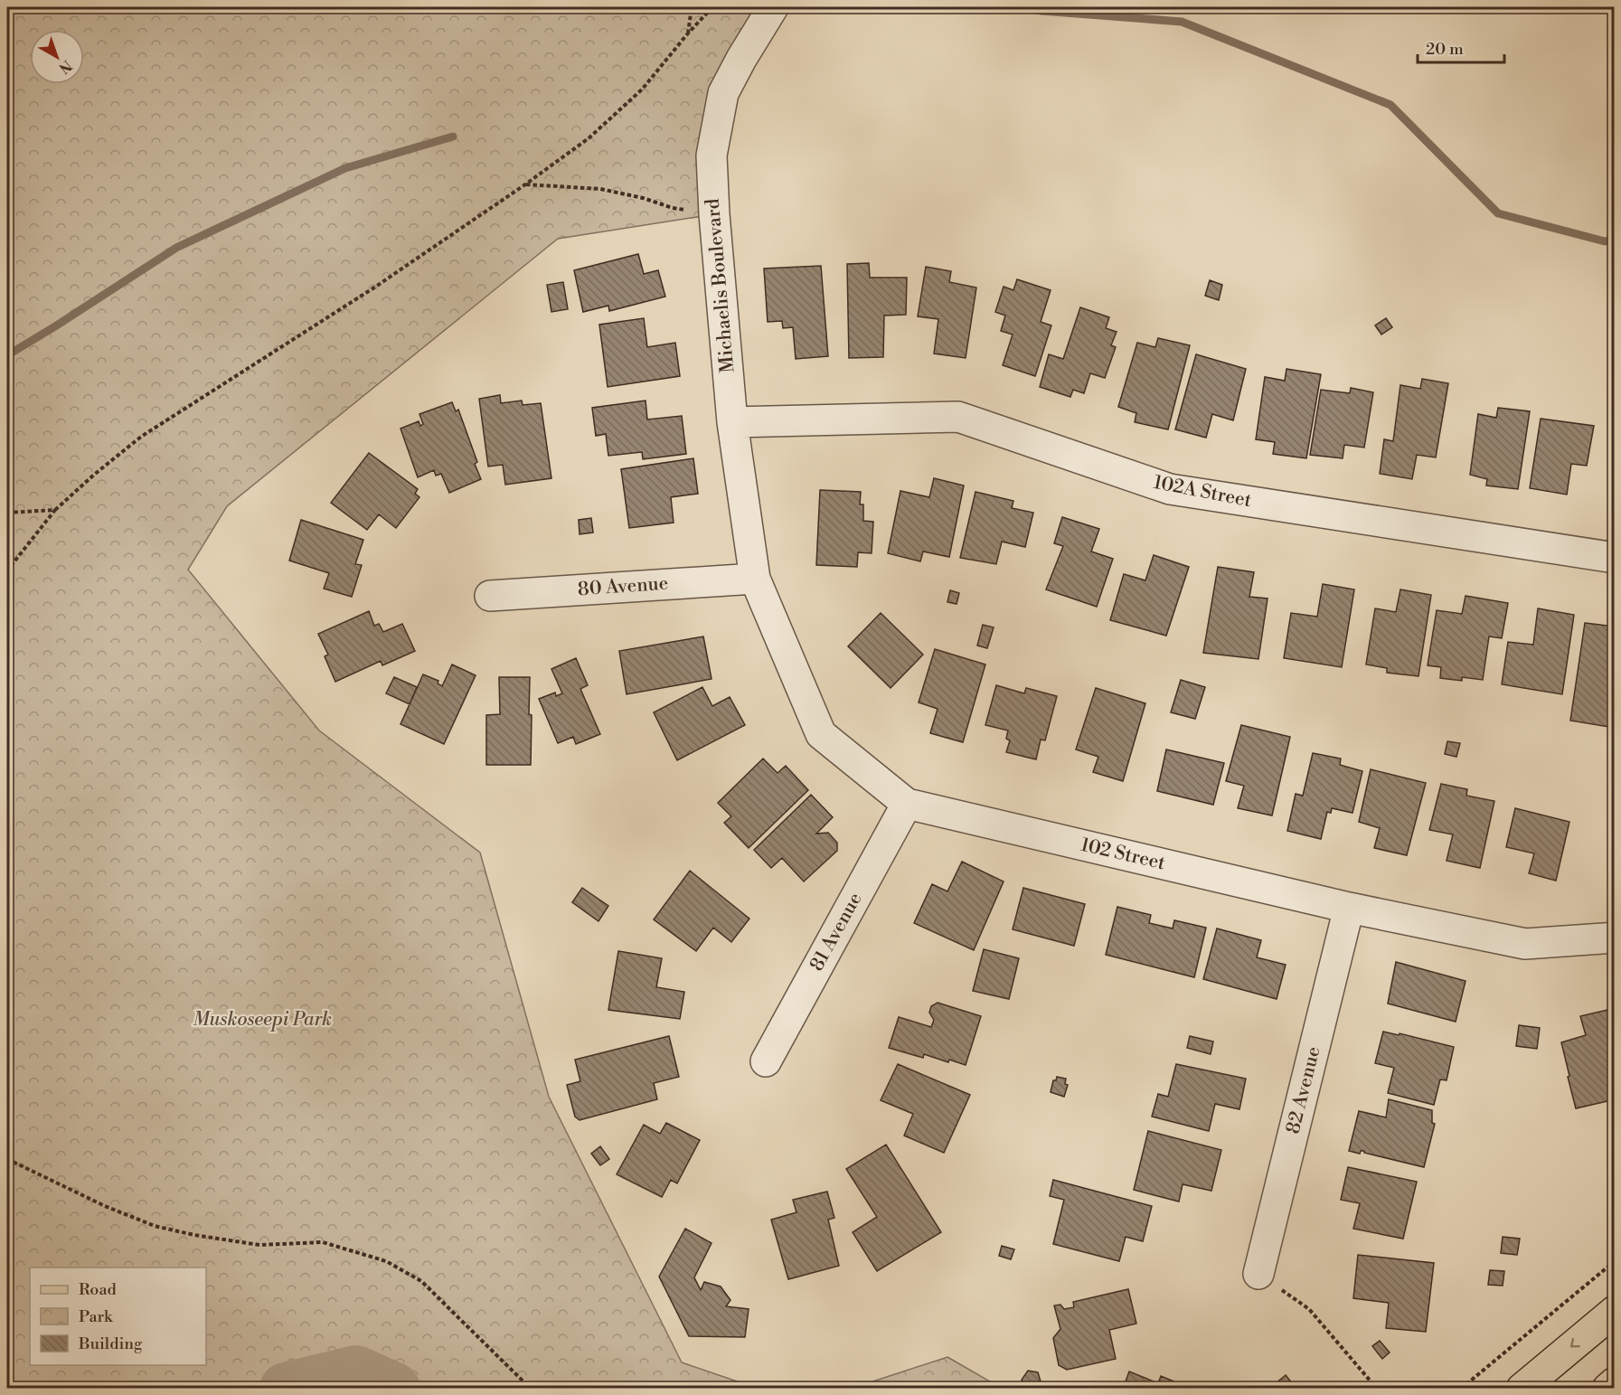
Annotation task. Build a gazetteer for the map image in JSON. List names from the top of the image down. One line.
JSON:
{"streets":{"street":["Michaelis Boulevard","102A Street","80 Avenue","102 Street","81 Avenue","82 Avenue"]},"crossings":[["Michaelis Boulevard","102A Street"],["Michaelis Boulevard","80 Avenue"],["Michaelis Boulevard","102 Street"],["80 Avenue","102 Street"],["102 Street","81 Avenue"],["102 Street","82 Avenue"]],"parks":["Muskoseepi Park"],"legend":["Road","Park","Building"],"scale_bar":"20 m","north":"bottom right"}
